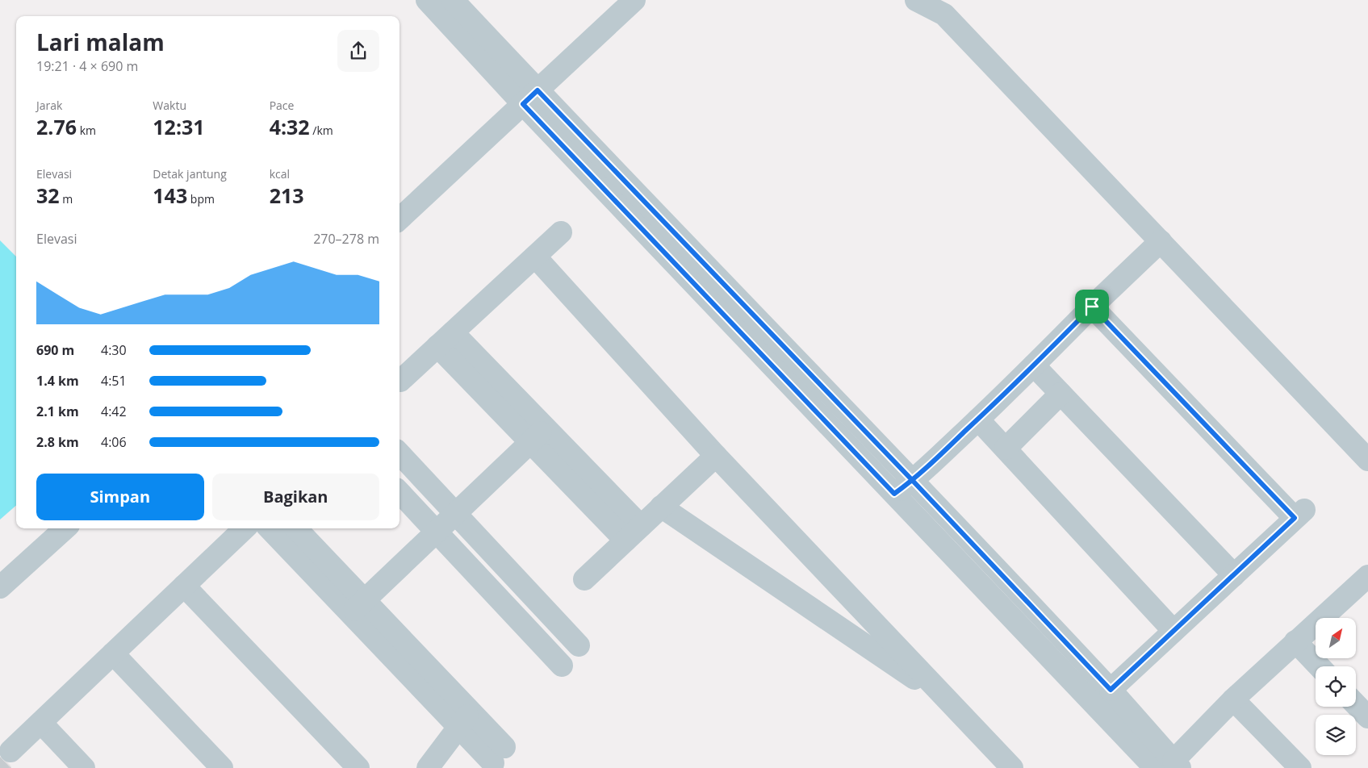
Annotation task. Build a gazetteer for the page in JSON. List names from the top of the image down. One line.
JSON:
{"north":"top right","page":{"heading":["Lari malam","19:21 · 4 × 690 m"],"stats":[["Jarak","2.76 km"],["Waktu","12:31"],["Pace","4:32 /km"],["Elevasi","32 m"],["Detak jantung","143 bpm"],["kcal","213"]],"chart":["Elevasi","270–278 m"],"list":[{"name":"690 m","note":"4:30"},{"name":"1.4 km","note":"4:51"},{"name":"2.1 km","note":"4:42"},{"name":"2.8 km","note":"4:06"}],"buttons":["Simpan","Bagikan"]}}
